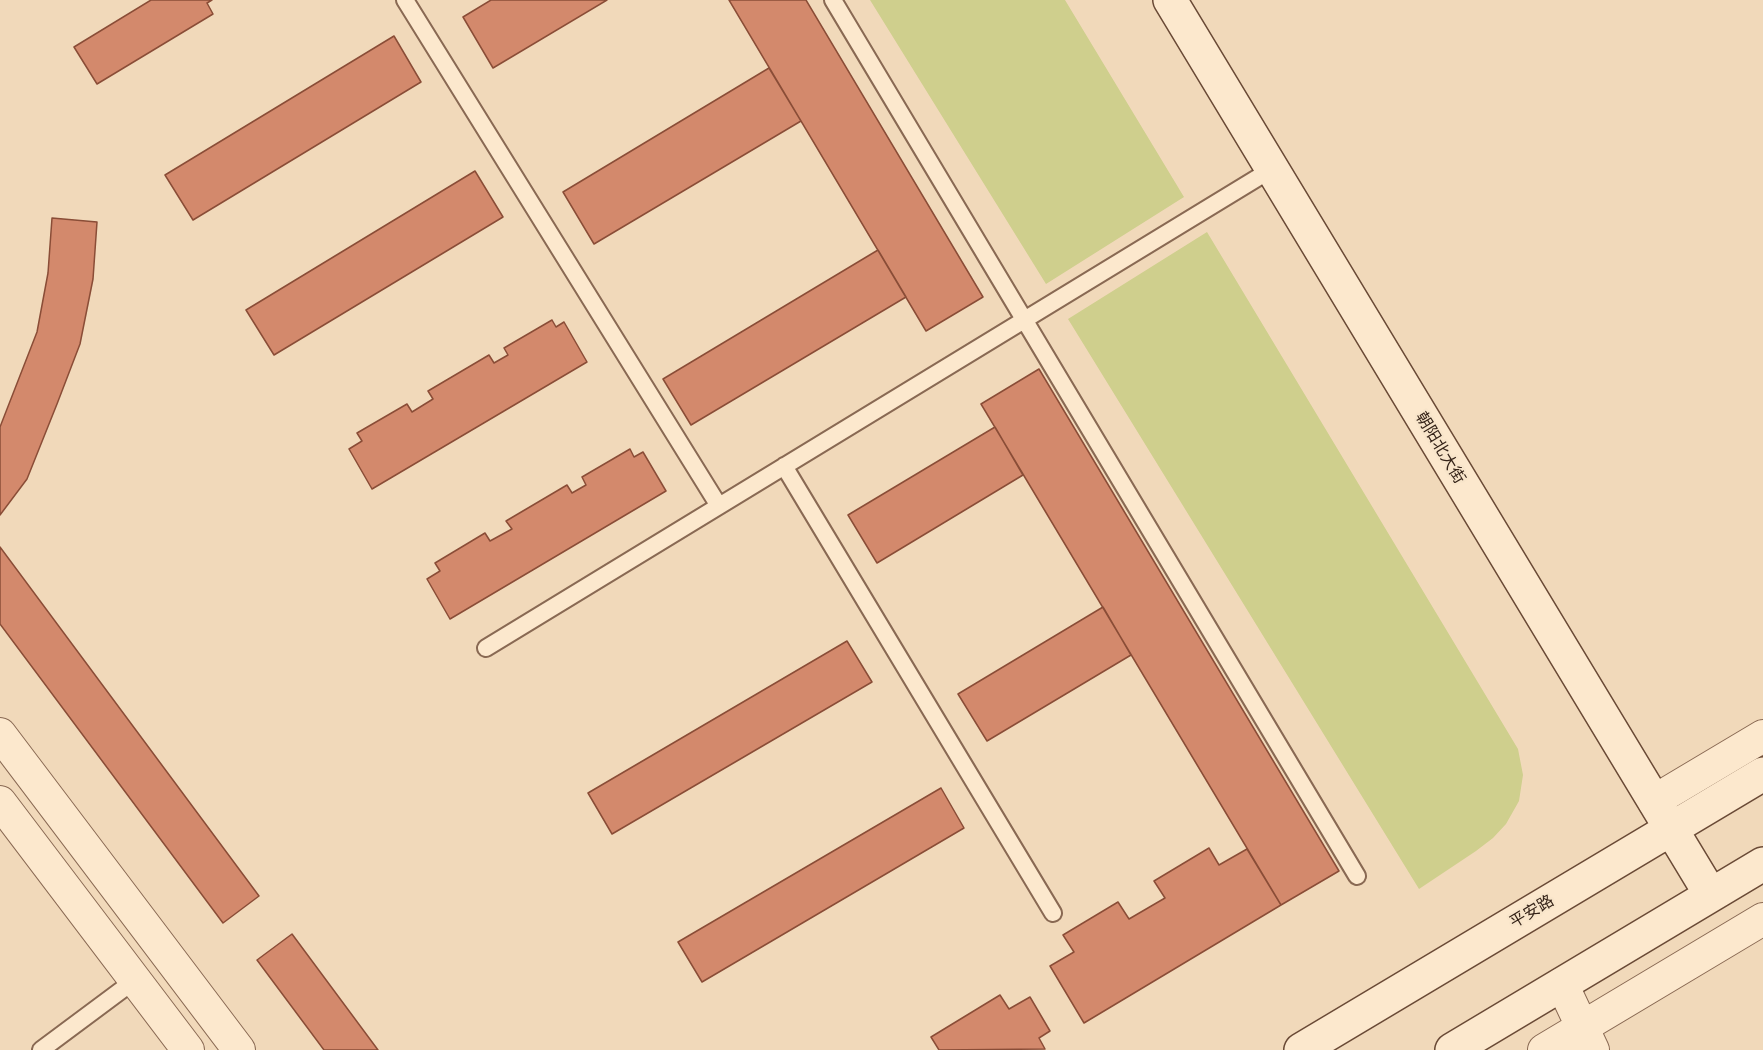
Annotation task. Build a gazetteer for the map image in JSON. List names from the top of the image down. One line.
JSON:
{"streets":{"main road":["朝阳北大街","平安路"]},"crossings":[["朝阳北大街","平安路"]]}
